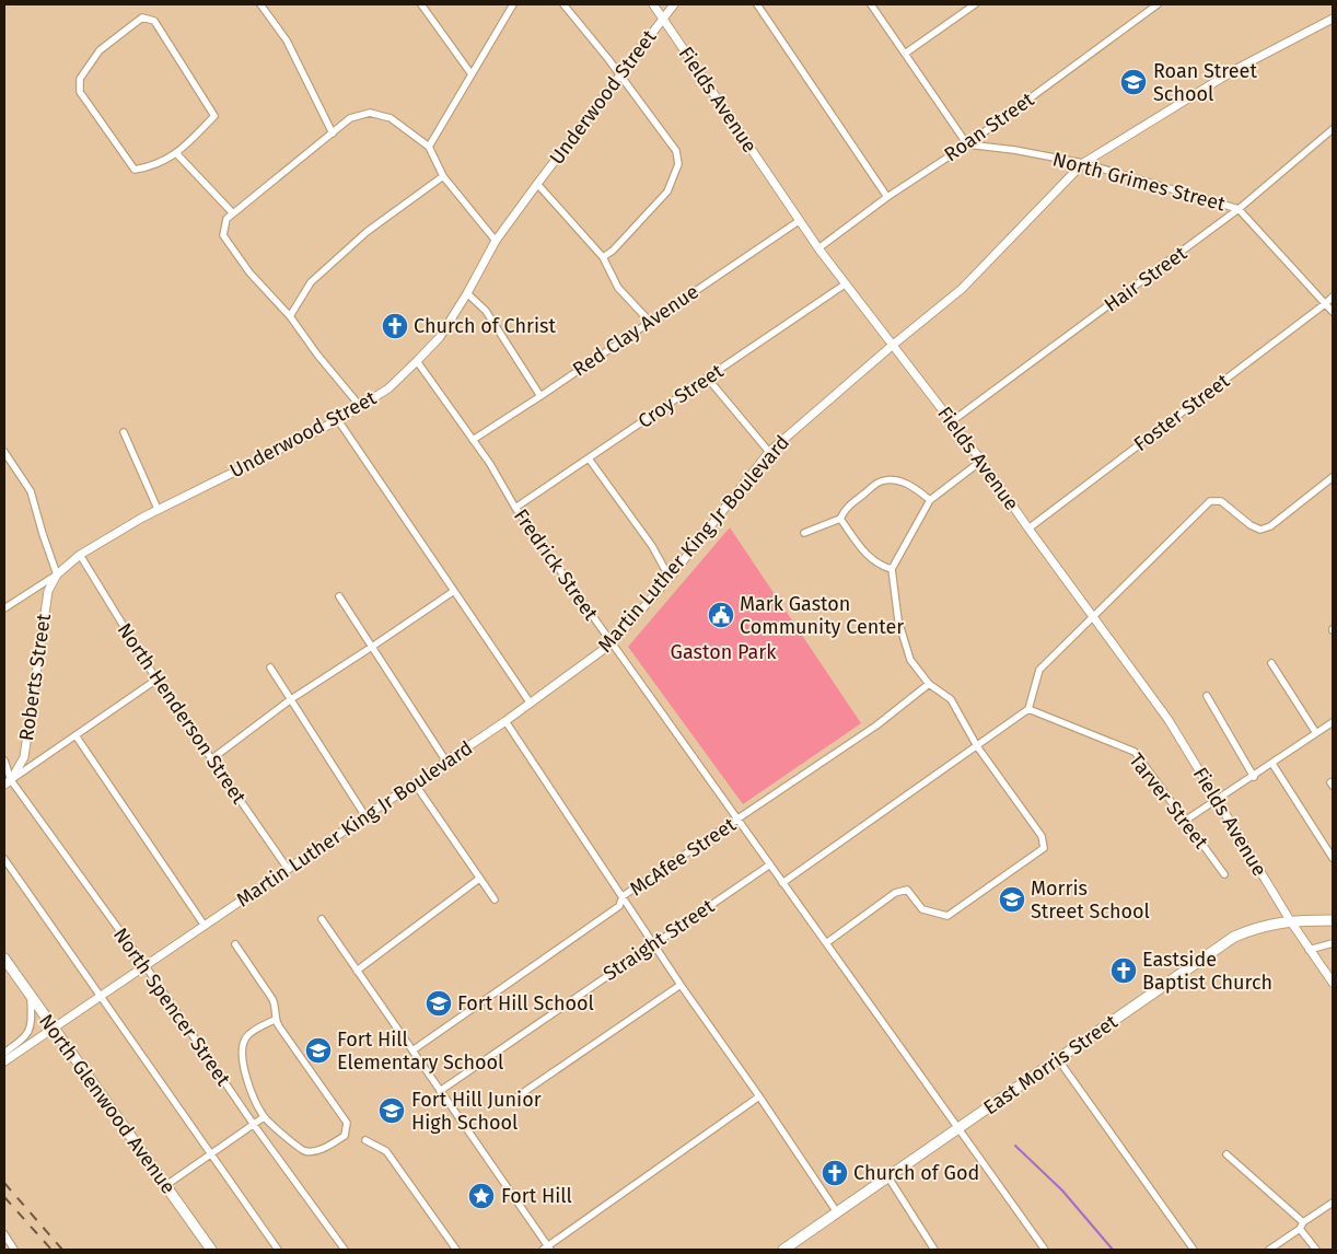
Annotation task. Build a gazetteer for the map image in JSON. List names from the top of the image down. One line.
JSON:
{"streets":{"main road":["East Morris Street","North Glenwood Avenue"],"street":["Underwood Street","Fields Avenue","Roan Street","North Grimes Street","Hair Street","Red Clay Avenue","Croy Street","Foster Street","Martin Luther King Jr Boulevard","Fredrick Street","Roberts Street","North Henderson Street","Tarver Street","McAfee Street","Straight Street","North Spencer Street"]},"crossings":[["Underwood Street","Fields Avenue"],["Underwood Street","Fredrick Street"],["Underwood Street","Roberts Street"],["Underwood Street","North Henderson Street"],["Fields Avenue","Roan Street"],["Fields Avenue","Hair Street"],["Fields Avenue","Red Clay Avenue"],["Fields Avenue","Croy Street"],["Fields Avenue","Foster Street"],["Fields Avenue","Martin Luther King Jr Boulevard"],["Fields Avenue","East Morris Street"],["Roan Street","North Grimes Street"],["North Grimes Street","Hair Street"],["North Grimes Street","Foster Street"],["North Grimes Street","Martin Luther King Jr Boulevard"],["Red Clay Avenue","Fredrick Street"],["Croy Street","Fredrick Street"],["Martin Luther King Jr Boulevard","Fredrick Street"],["Martin Luther King Jr Boulevard","North Henderson Street"],["Martin Luther King Jr Boulevard","North Spencer Street"],["Martin Luther King Jr Boulevard","North Glenwood Avenue"],["Fredrick Street","McAfee Street"],["Fredrick Street","Straight Street"],["Fredrick Street","East Morris Street"],["Roberts Street","North Spencer Street"]],"parks":["Gaston Park"],"places":{"school or university":["Roan Street School","Morris Street School","Fort Hill School","Fort Hill Elementary School","Fort Hill Junior High School"],"church":["Church of Christ","Eastside Baptist Church","Church of God"],"public building":["Mark Gaston Community Center"],"place":["Fort Hill"]}}
